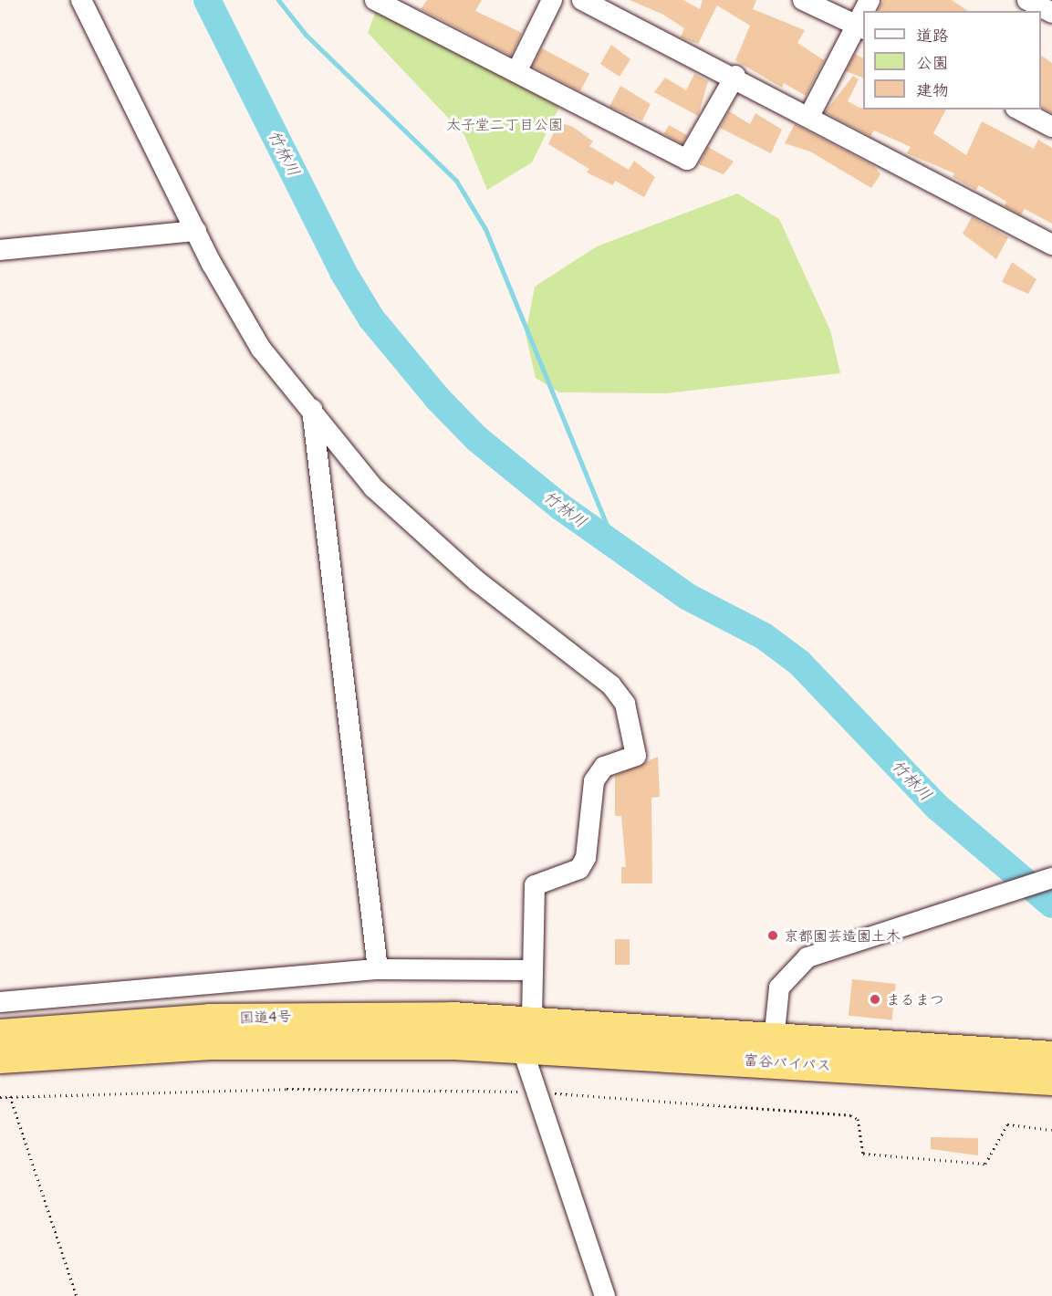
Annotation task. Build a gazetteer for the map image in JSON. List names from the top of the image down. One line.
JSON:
{"streets":{"highway":["国道4号","富谷バイパス"]},"crossings":[["国道4号","富谷バイパス"]],"water":["竹林川"],"parks":["太子堂二丁目公園"],"places":["京都園芸造園土木","まるまつ"],"legend":["道路","公園","建物"]}
